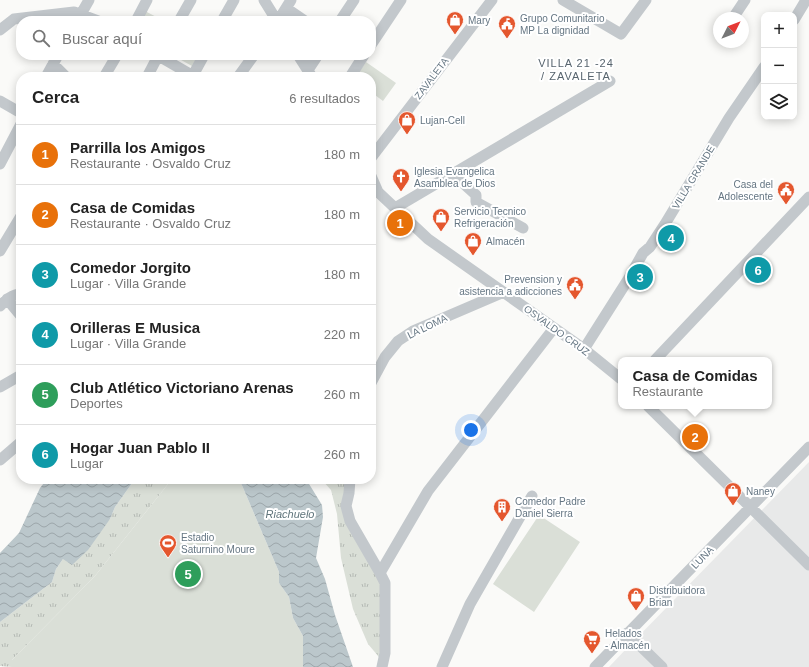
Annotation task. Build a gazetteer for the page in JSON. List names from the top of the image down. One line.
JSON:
{"streets":{"street":["ZAVALETA","VILLA GRANDE","LA LOMA","OSVALDO CRUZ","LUNA"]},"crossings":[["VILLA GRANDE","OSVALDO CRUZ"],["LA LOMA","OSVALDO CRUZ"]],"districts":["VILLA 21 -24 / ZAVALETA"],"water":["Riachuelo"],"places":{"shop":["Mary","Lujan-Cell","Servicio Tecnico Refrigeración","Almacén","Naney","Distribuidora Brian"],"public building":["Grupo Comunitario MP La dignidad","Casa del Adolescente","Prevension y asistencia a adicciones"],"church":["Iglesia Evangelica Asamblea de Dios"],"building":["Comedor Padre Daniel Sierra"],"sports":["Estadio Saturnino Moure"],"supermarket":["Helados - Almacén"]},"north":"top right","page":{"map_buttons":["+","−"],"search":"Buscar aquí","heading":["Cerca","6 resultados"],"list":[{"mark":"1","name":"Parrilla los Amigos","note":"Restaurante · Osvaldo Cruz","value":"180 m"},{"mark":"2","name":"Casa de Comidas","note":"Restaurante · Osvaldo Cruz","value":"180 m"},{"mark":"3","name":"Comedor Jorgito","note":"Lugar · Villa Grande","value":"180 m"},{"mark":"4","name":"Orilleras E Musica","note":"Lugar · Villa Grande","value":"220 m"},{"mark":"5","name":"Club Atlético Victoriano Arenas","note":"Deportes","value":"260 m"},{"mark":"6","name":"Hogar Juan Pablo II","note":"Lugar","value":"260 m"}],"pins":["1","4","6","3","2","5"],"popup":["Casa de Comidas","Restaurante"]}}
